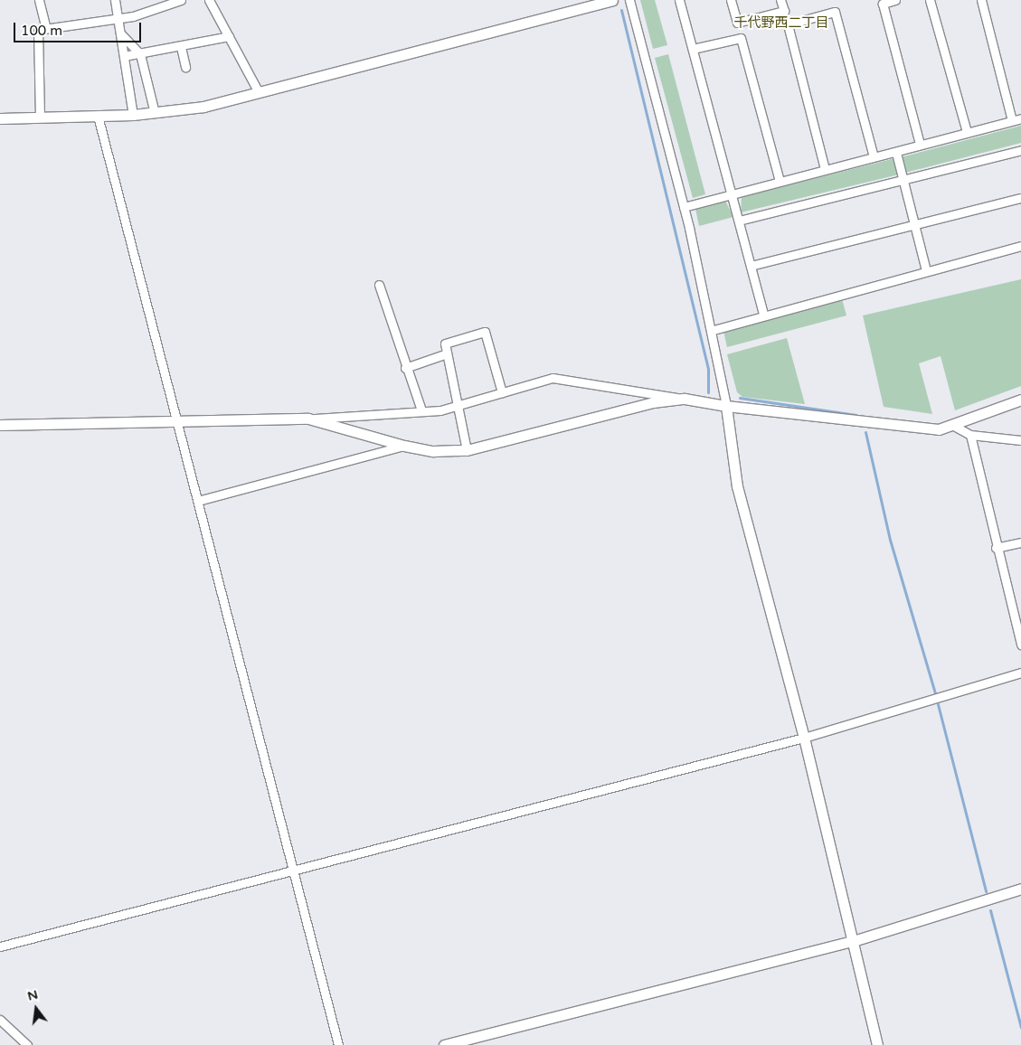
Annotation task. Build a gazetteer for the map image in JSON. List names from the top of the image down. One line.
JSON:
{"districts":["千代野西二丁目"],"scale_bar":"100 m","north":"top"}
